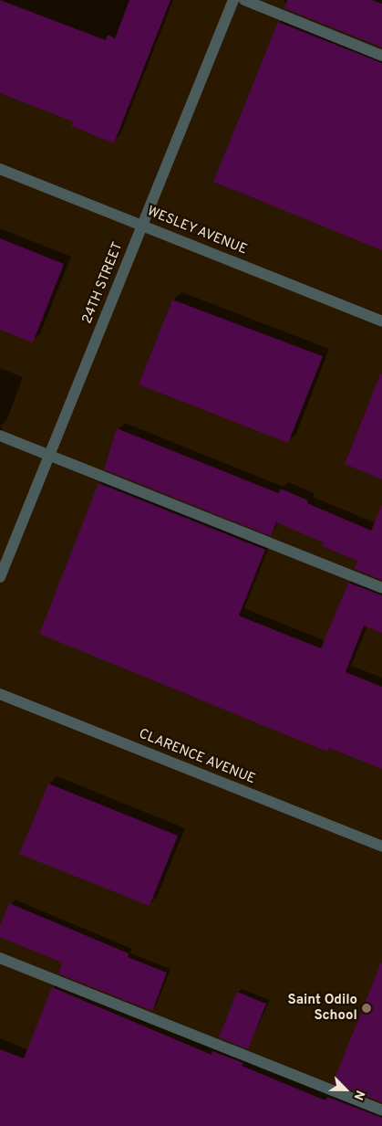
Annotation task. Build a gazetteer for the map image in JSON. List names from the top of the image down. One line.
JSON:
{"streets":{"street":["WESLEY AVENUE","24TH STREET","CLARENCE AVENUE"]},"crossings":[["WESLEY AVENUE","24TH STREET"]],"places":["Saint Odilo School"],"north":"bottom right"}
